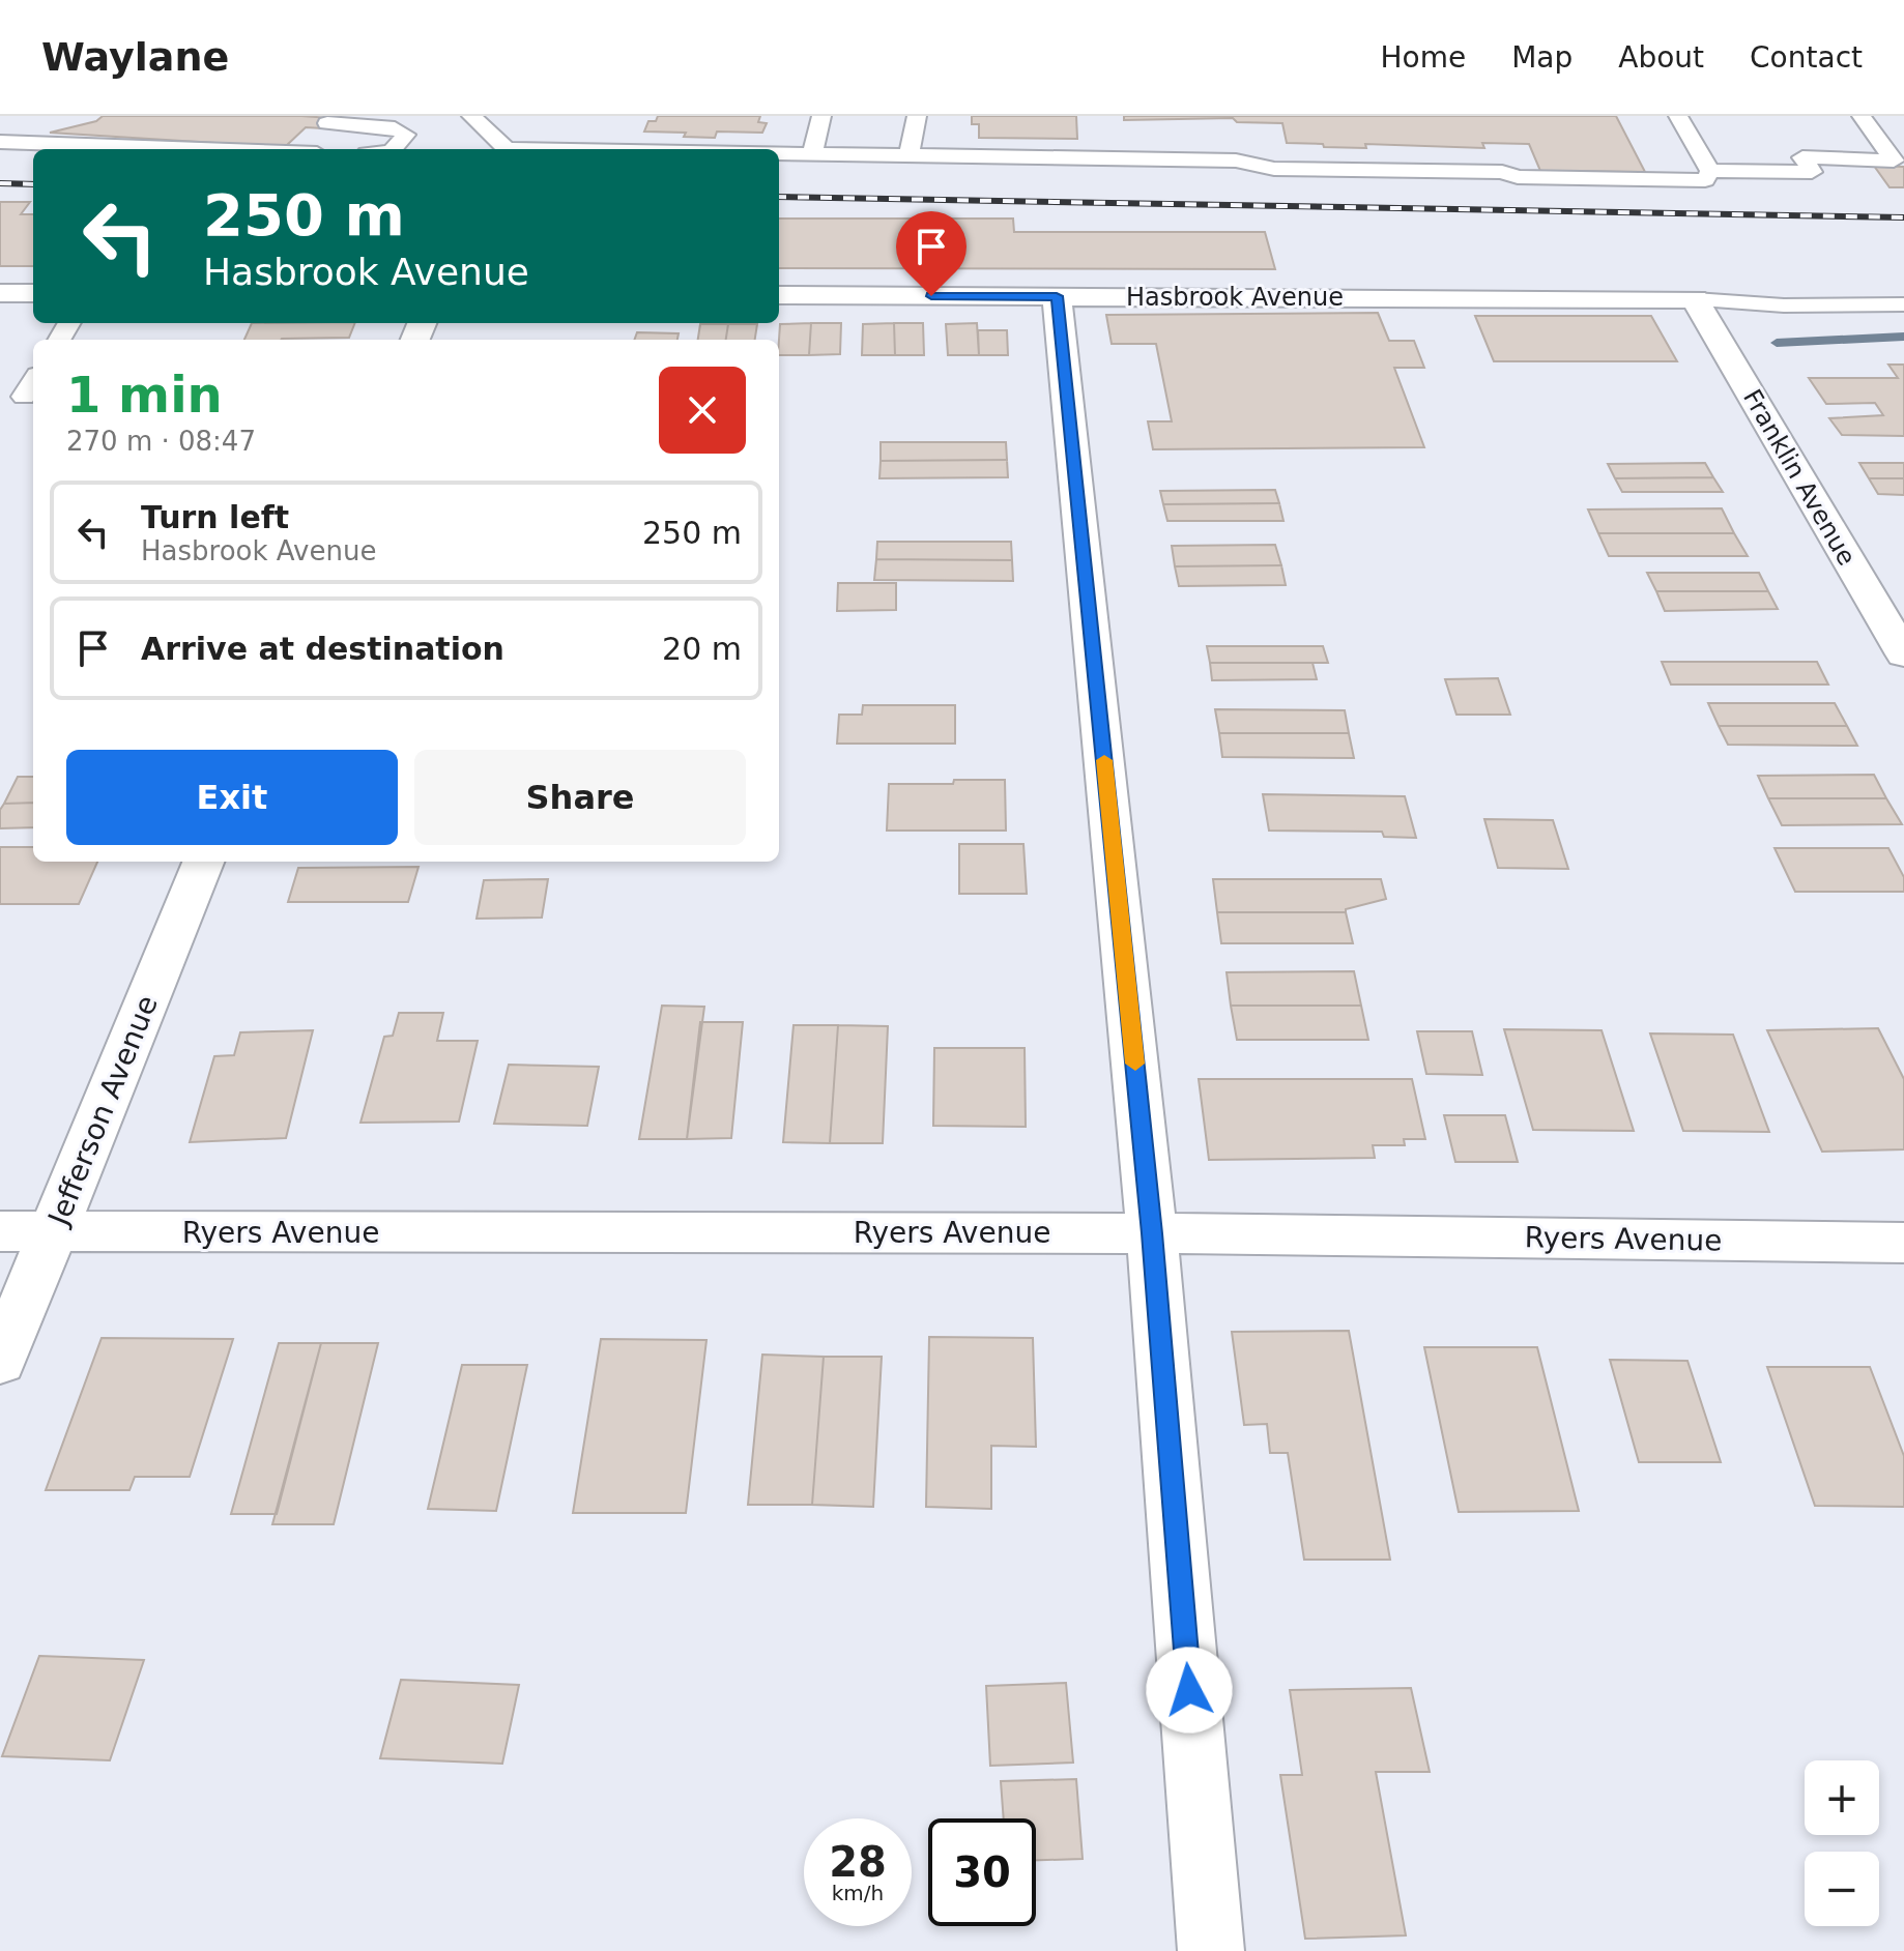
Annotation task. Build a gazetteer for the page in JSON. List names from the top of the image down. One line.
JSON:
{"streets":{"street":["Hasbrook Avenue","Franklin Avenue","Jefferson Avenue","Ryers Avenue"]},"crossings":[["Hasbrook Avenue","Franklin Avenue"],["Jefferson Avenue","Ryers Avenue"]],"page":{"header":"Waylane","nav":["Home","Map","About","Contact"],"turn":["250 m","Hasbrook Avenue"],"heading":["1 min","270 m · 08:47"],"list":[{"name":"Turn left","note":"Hasbrook Avenue","value":"250 m"},{"name":"Arrive at destination","value":"20 m"}],"buttons":["Exit","Share"],"map_buttons":["+","−"],"speed":"28 km/h","limit":"30"}}
